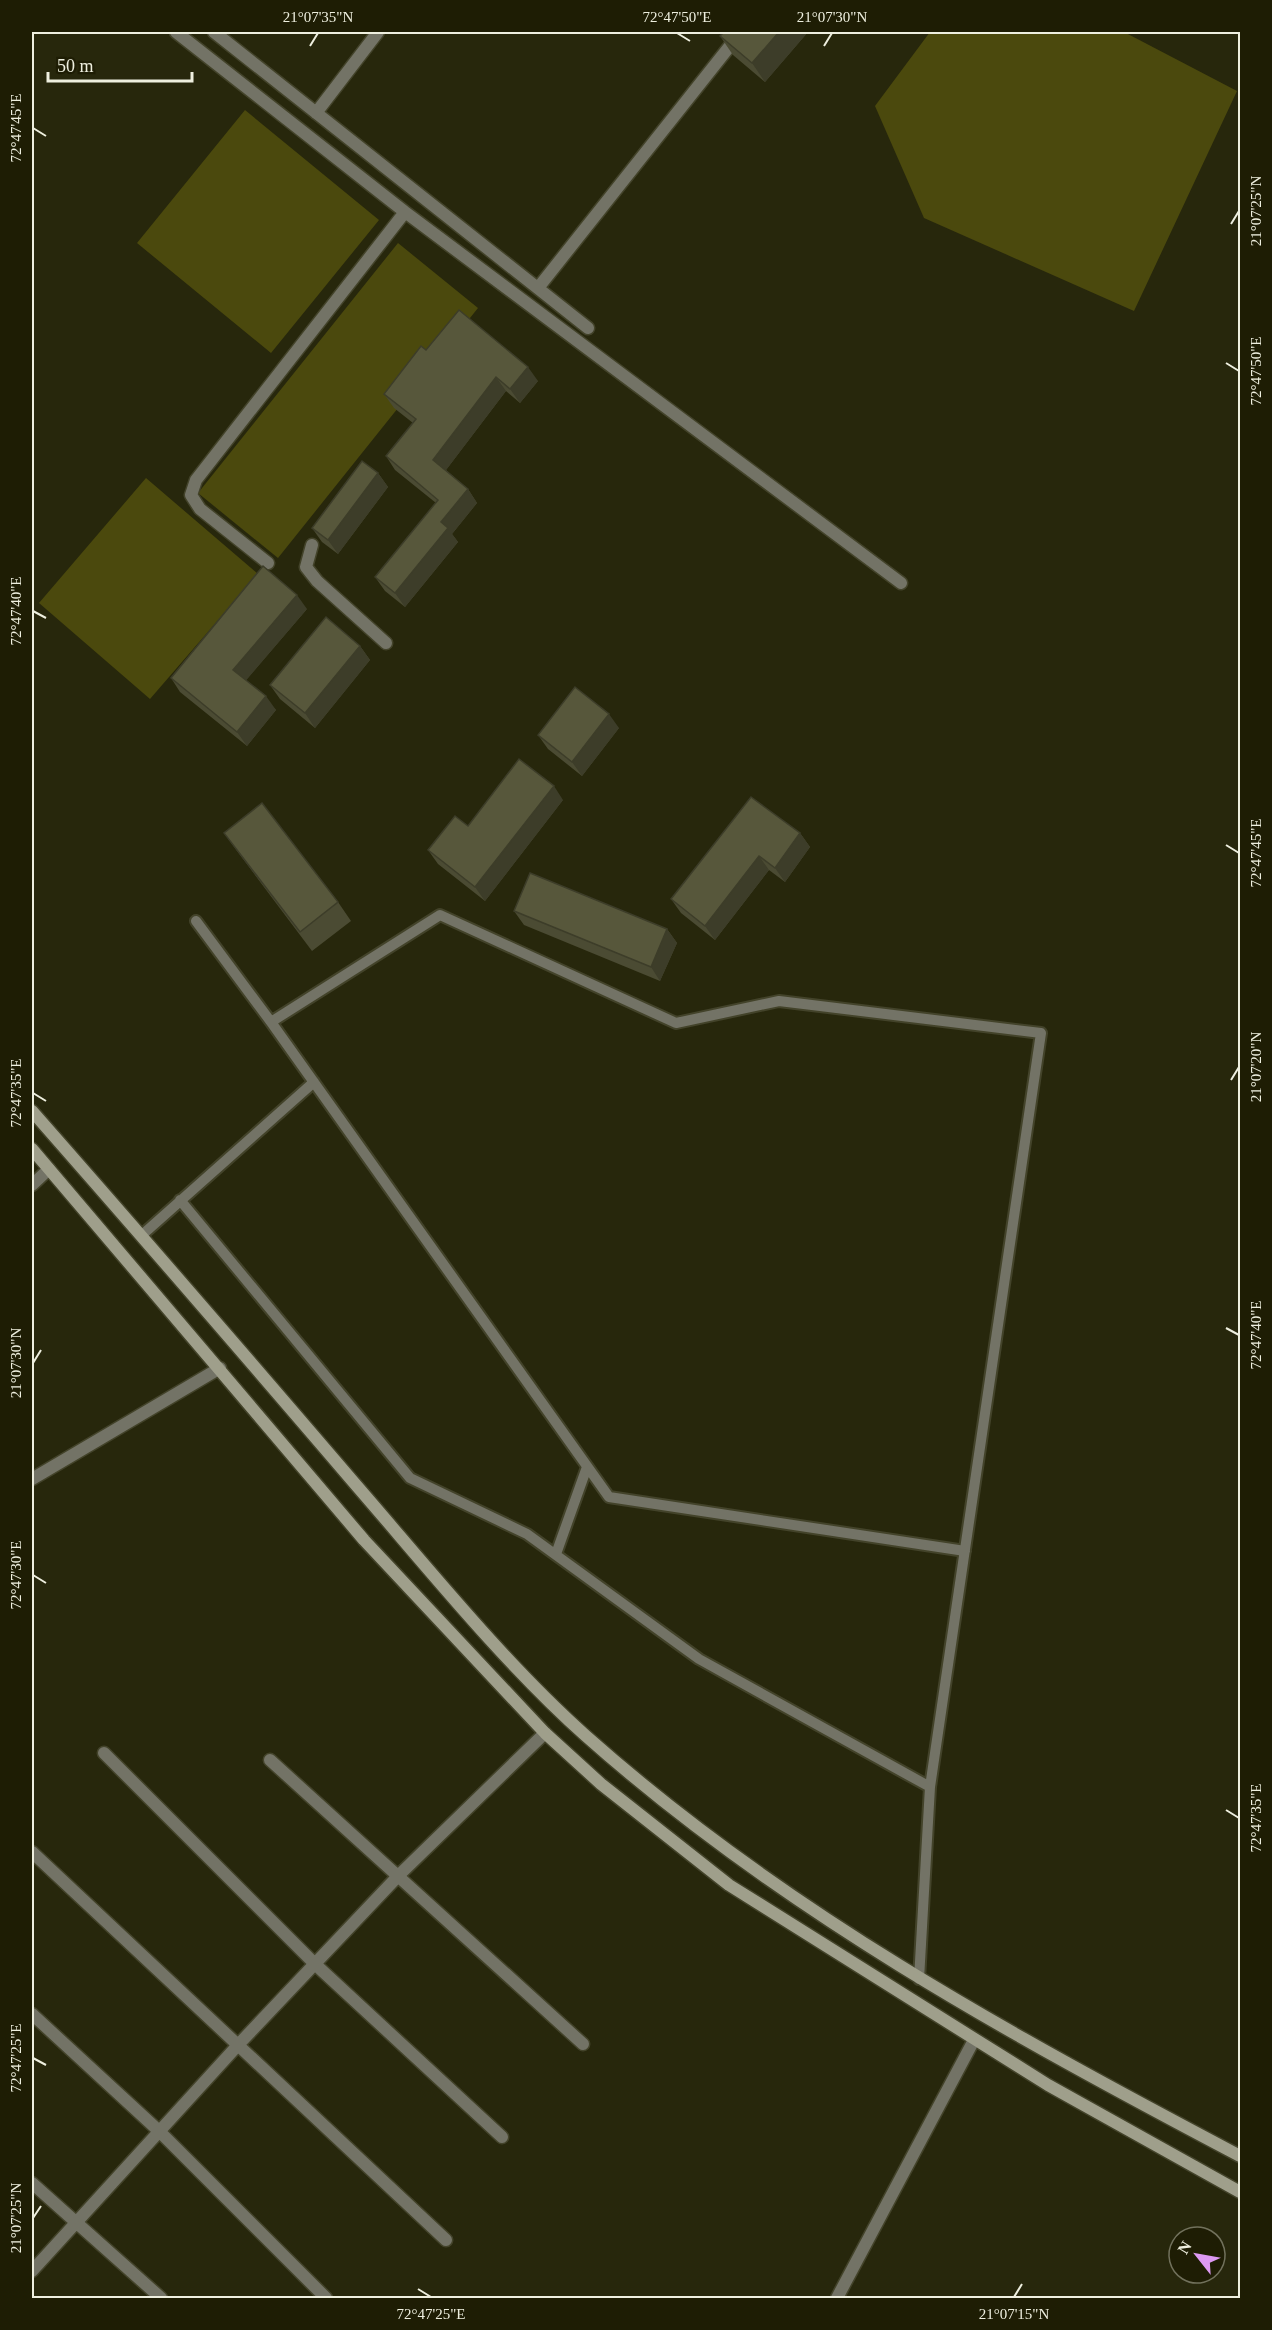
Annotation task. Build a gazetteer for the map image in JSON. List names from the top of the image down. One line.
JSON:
{"scale_bar":"50 m","north":"top left","coordinates":["21°07'35\"N","72°47'50\"E","21°07'30\"N","72°47'45\"E","21°07'25\"N","72°47'40\"E","21°07'20\"N","72°47'35\"E","72°47'30\"E","72°47'25\"E","21°07'15\"N"]}
